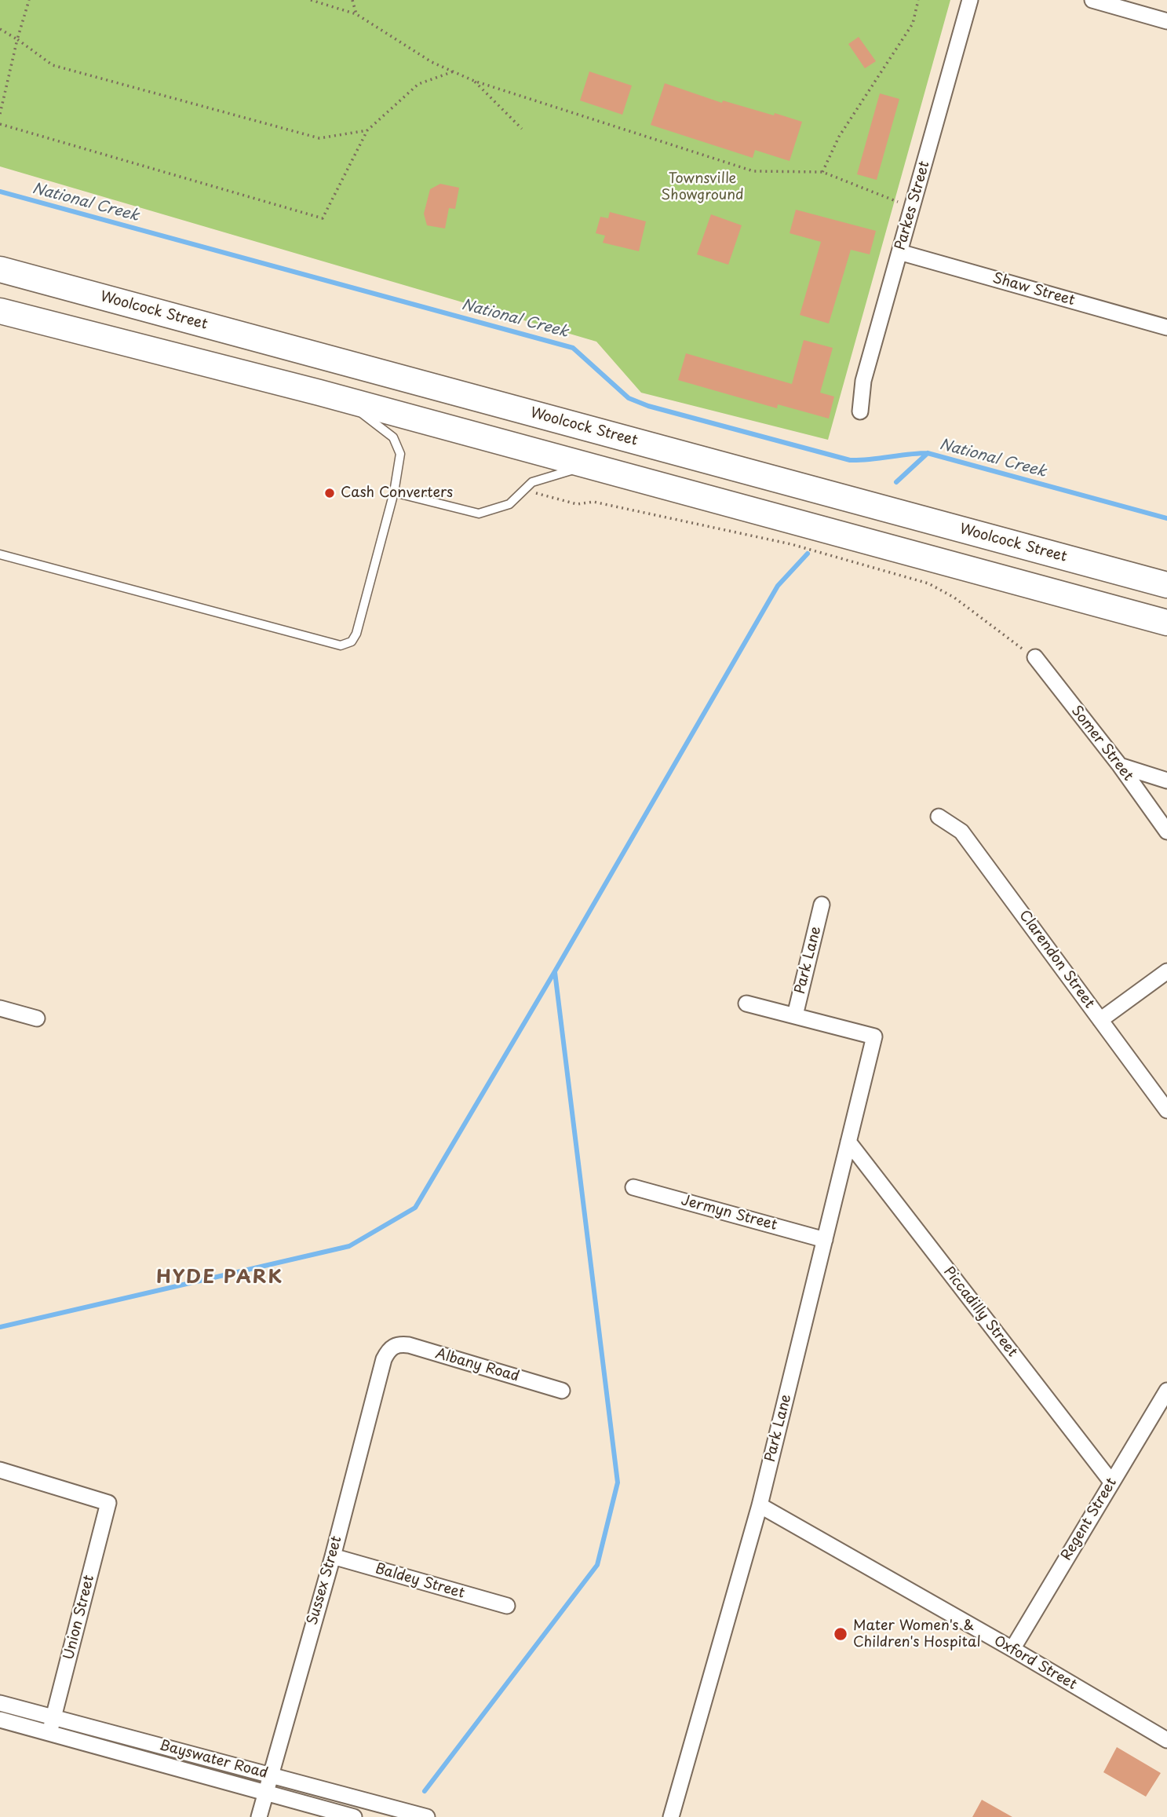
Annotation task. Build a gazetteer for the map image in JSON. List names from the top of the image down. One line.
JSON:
{"streets":{"main road":["Woolcock Street"],"street":["Parkes Street","Shaw Street","Somer Street","Clarendon Street","Park Lane","Jermyn Street","Piccadilly Street","Albany Road","Regent Street","Sussex Street","Baldey Street","Union Street","Oxford Street","Bayswater Road"]},"crossings":[["Parkes Street","Shaw Street"],["Park Lane","Jermyn Street"],["Park Lane","Piccadilly Street"],["Park Lane","Oxford Street"],["Piccadilly Street","Regent Street"],["Albany Road","Sussex Street"],["Regent Street","Oxford Street"],["Sussex Street","Baldey Street"],["Sussex Street","Bayswater Road"],["Union Street","Bayswater Road"]],"districts":["HYDE PARK"],"water":["National Creek"],"parks":["Townsville Showground"],"places":["Cash Converters","Mater Women's & Children's Hospital"]}
